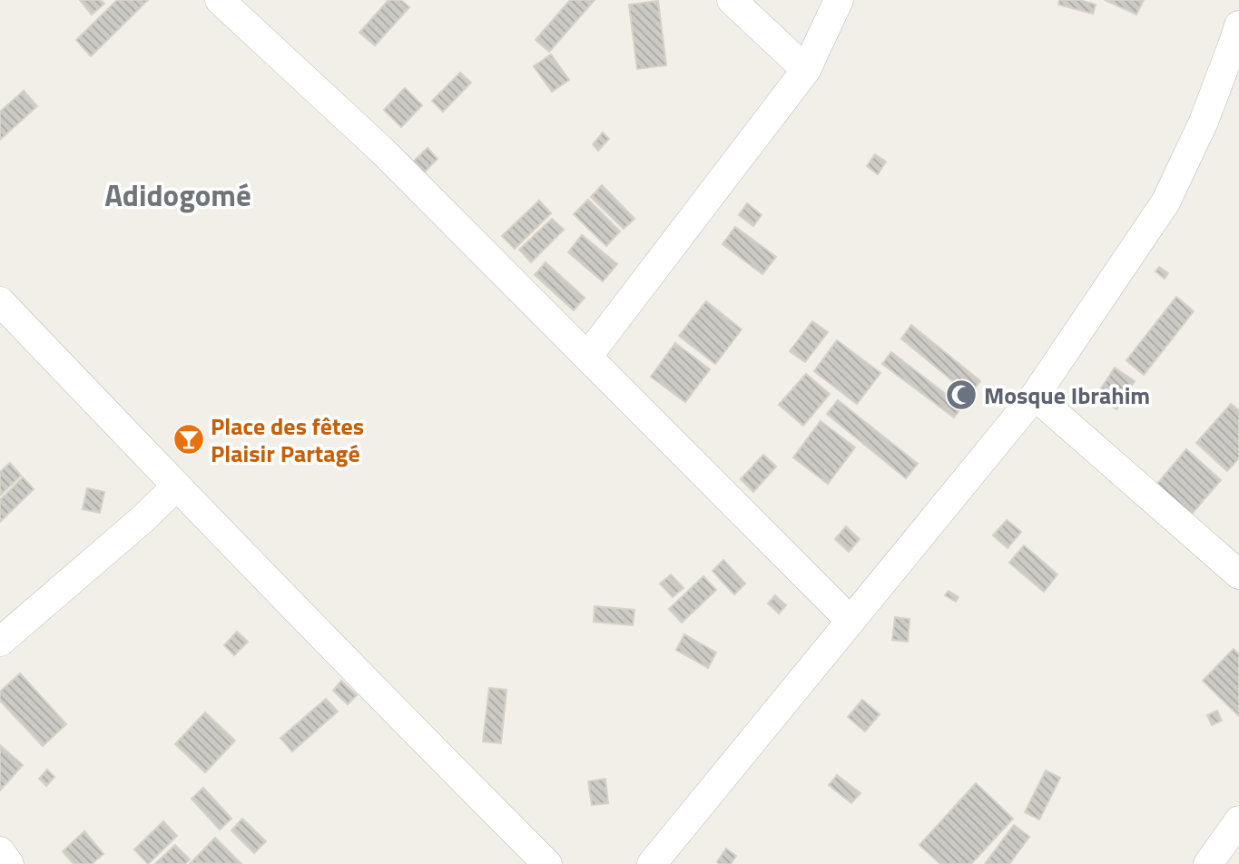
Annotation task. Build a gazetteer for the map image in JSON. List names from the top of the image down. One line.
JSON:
{"districts":["Adidogomé"],"places":{"mosque":["Mosque Ibrahim"],"bar":["Place des fêtes Plaisir Partagé"]}}
